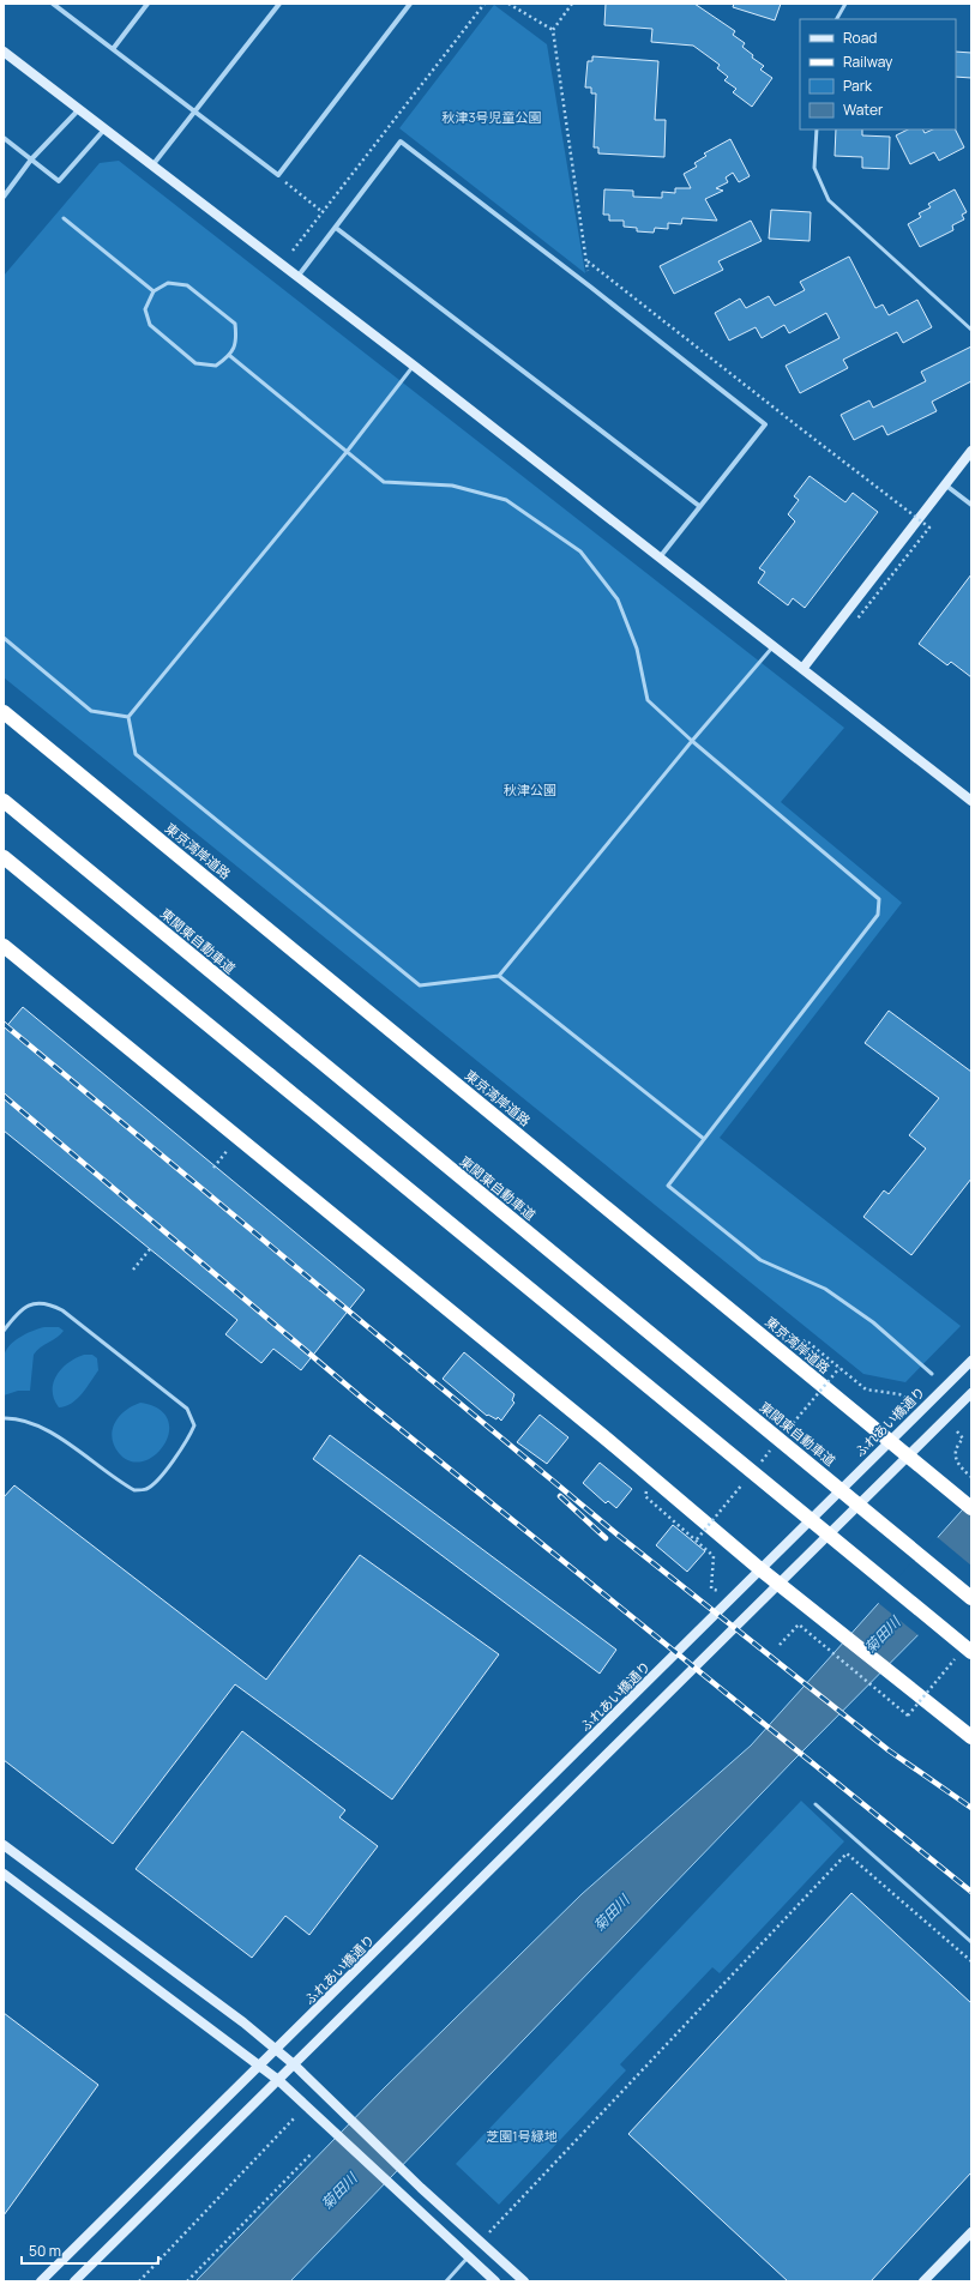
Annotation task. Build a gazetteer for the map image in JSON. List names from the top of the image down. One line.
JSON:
{"streets":{"highway":["東京湾岸道路","東関東自動車道"],"street":["ふれあい橋通り"]},"crossings":[["東京湾岸道路","ふれあい橋通り"]],"water":["菊田川"],"parks":["秋津3号児童公園","秋津公園","芝園1号緑地"],"legend":["Road","Railway","Park","Water"],"scale_bar":"50 m"}
